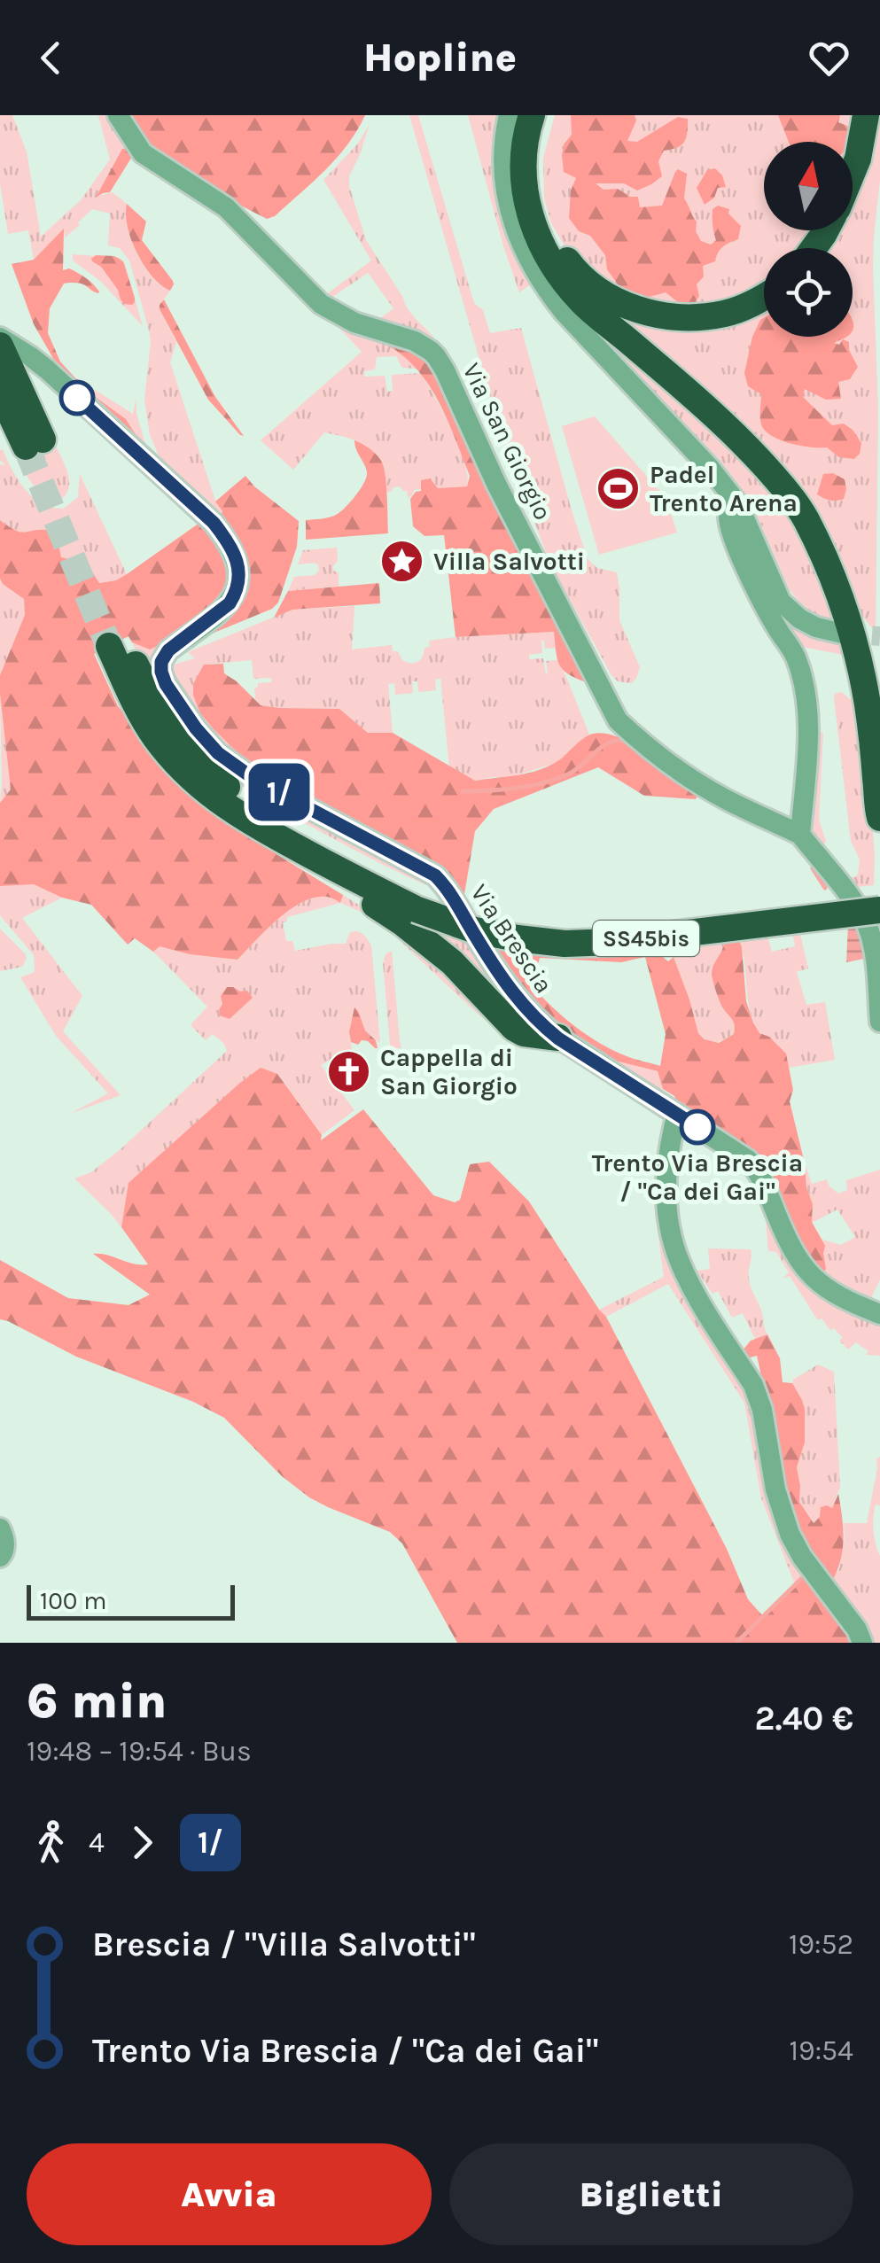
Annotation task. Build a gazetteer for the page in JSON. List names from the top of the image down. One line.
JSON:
{"streets":{"highway":["SS45bis"],"street":["Via San Giorgio","Via Brescia"]},"places":{"sports":["Padel Trento Arena"],"place":["Villa Salvotti"],"church":["Cappella di San Giorgio"],"other":["Trento Via Brescia / \"Ca dei Gai\""]},"lines":["bus line 1/"],"scale_bar":"100 m","north":"top","page":{"header":"Hopline","on_map":"1/","scale":"100 m","heading":["6 min","19:48 – 19:54 · Bus","2.40 €"],"legs":["4","1/"],"list":[{"name":"Brescia / \"Villa Salvotti\"","value":"19:52"},{"name":"Trento Via Brescia / \"Ca dei Gai\"","value":"19:54"}],"buttons":["Avvia","Biglietti"]}}
